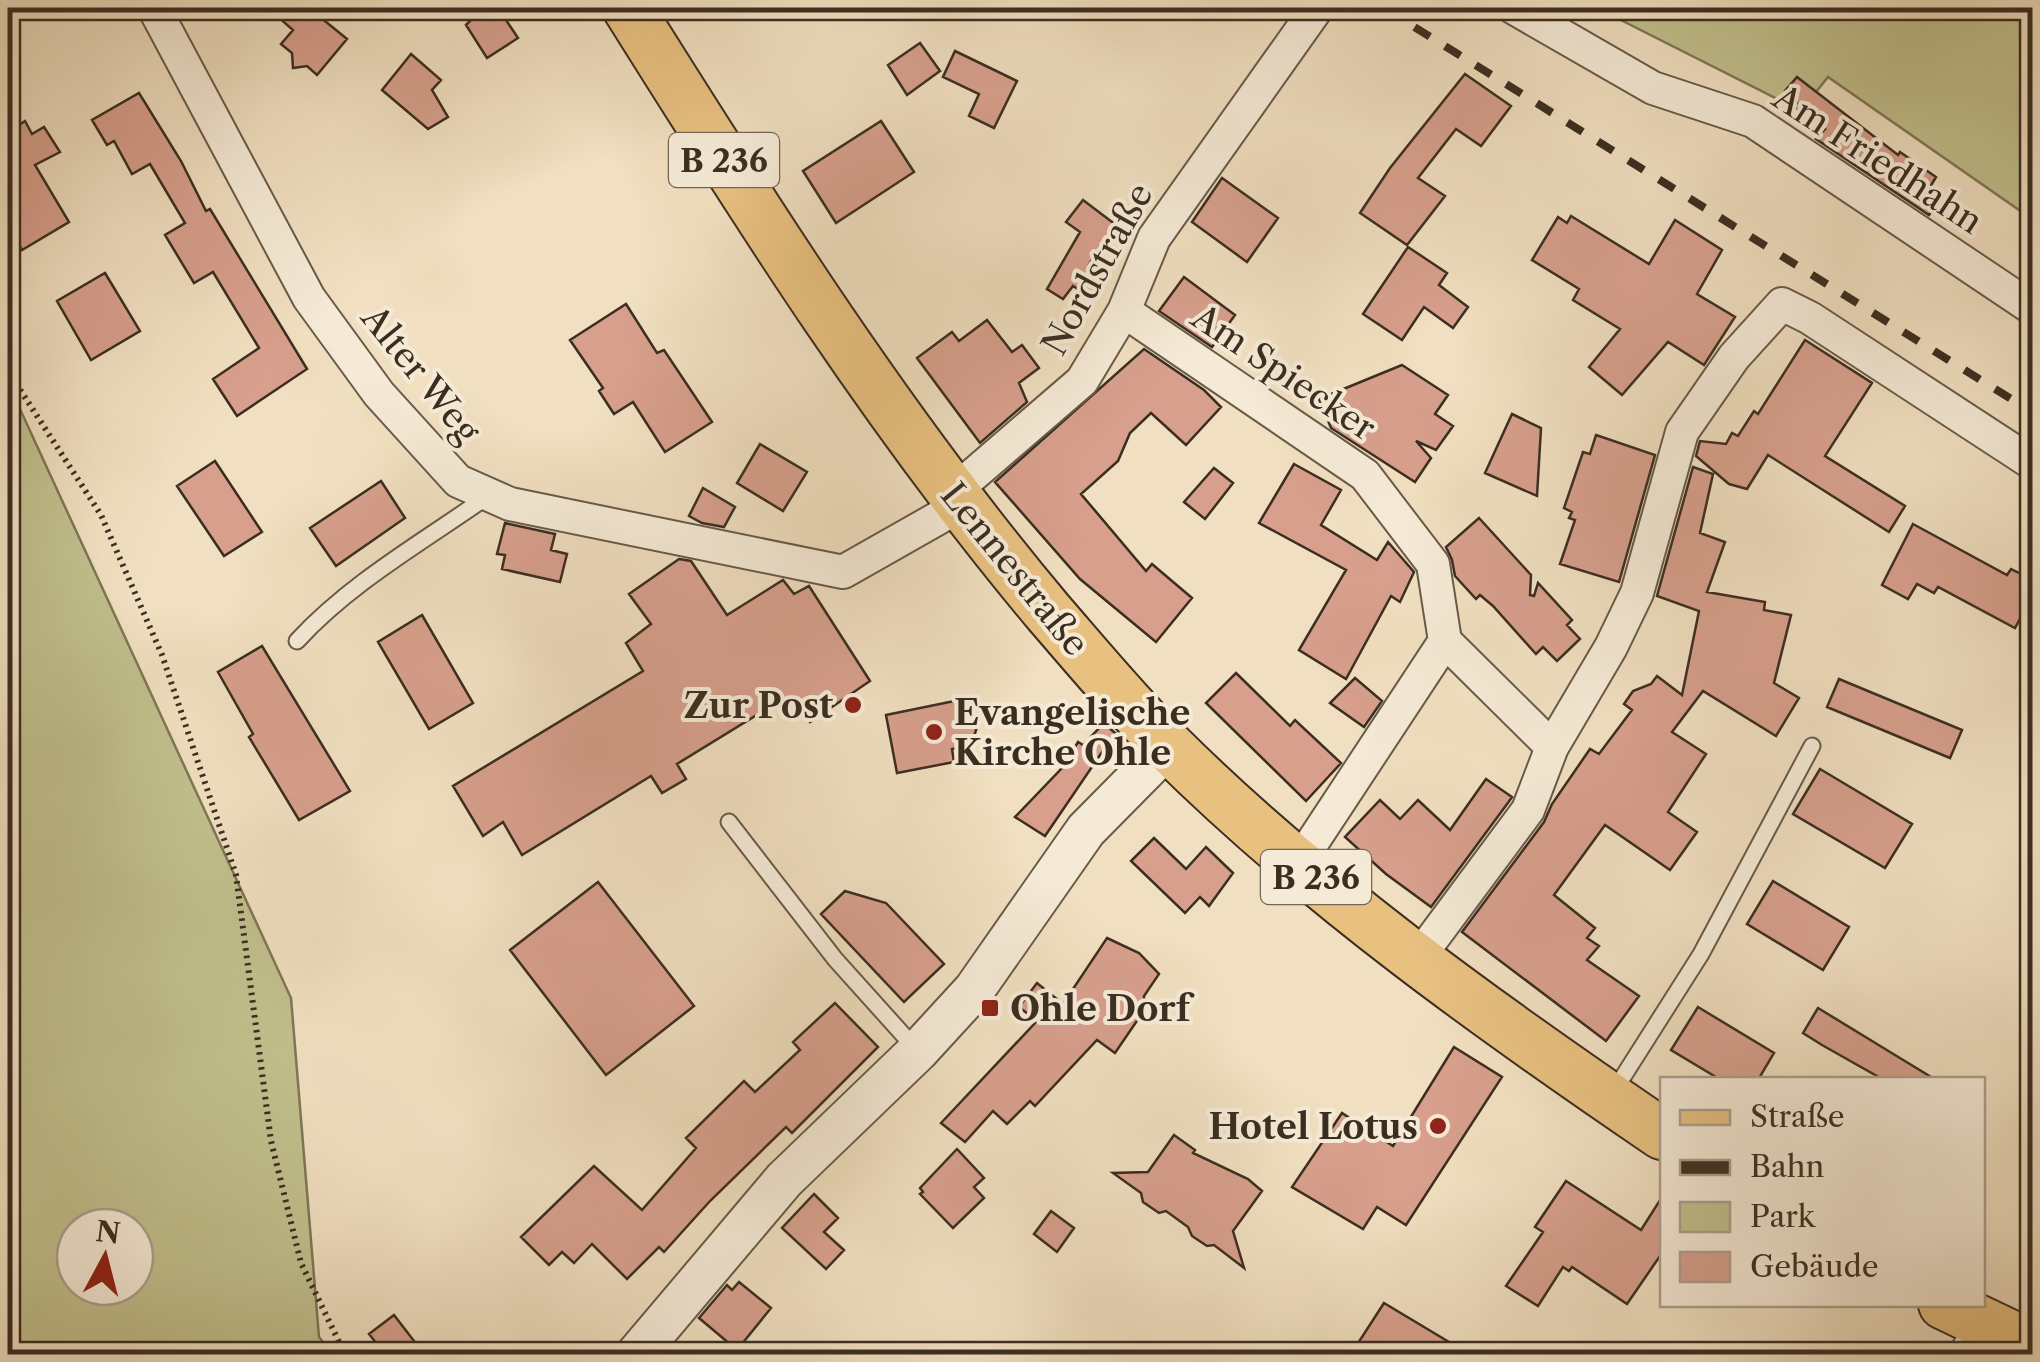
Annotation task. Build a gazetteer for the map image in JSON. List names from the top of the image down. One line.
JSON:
{"streets":{"main road":["B 236","Lennestraße"],"street":["Am Friedhahn","Nordstraße","Am Spiecker","Alter Weg"]},"crossings":[["Nordstraße","Am Spiecker"],["Nordstraße","Alter Weg"],["Nordstraße","Lennestraße"],["Alter Weg","Lennestraße"]],"places":{"other":["Zur Post","Evangelische Kirche Ohle","Hotel Lotus"],"transit":["Ohle Dorf"]},"legend":["Straße","Bahn","Park","Gebäude"],"north":"top"}
